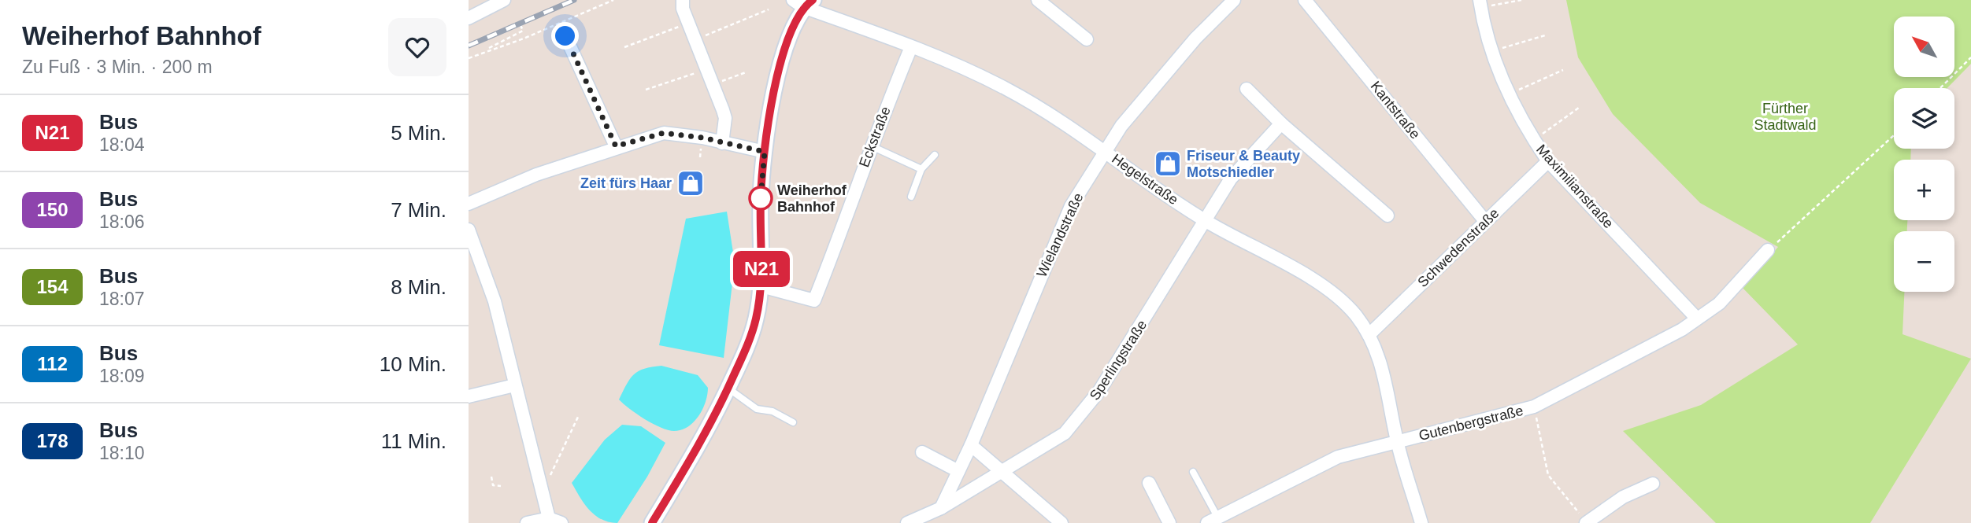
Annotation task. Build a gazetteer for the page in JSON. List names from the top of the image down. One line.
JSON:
{"streets":{"street":["Kantstraße","Eckstraße","Hegelstraße","Maximilianstraße","Wielandstraße","Schwedenstraße","Sperlingstraße","Gutenbergstraße"]},"crossings":[["Kantstraße","Schwedenstraße"],["Eckstraße","Hegelstraße"],["Hegelstraße","Wielandstraße"],["Hegelstraße","Schwedenstraße"],["Hegelstraße","Sperlingstraße"],["Hegelstraße","Gutenbergstraße"],["Maximilianstraße","Schwedenstraße"],["Maximilianstraße","Gutenbergstraße"],["Wielandstraße","Sperlingstraße"]],"parks":["Fürther Stadtwald"],"places":{"shop":["Friseur & Beauty Motschiedler","Zeit fürs Haar"],"other":["Weiherhof Bahnhof"]},"lines":["bus line N21"],"north":"top left","page":{"heading":["Weiherhof Bahnhof","Zu Fuß · 3 Min. · 200 m"],"on_map":"N21","map_buttons":["+","−"],"list":[{"mark":"N21","name":"Bus","note":"18:04","value":"5 Min."},{"mark":"150","name":"Bus","note":"18:06","value":"7 Min."},{"mark":"154","name":"Bus","note":"18:07","value":"8 Min."},{"mark":"112","name":"Bus","note":"18:09","value":"10 Min."},{"mark":"178","name":"Bus","note":"18:10","value":"11 Min."}]}}
